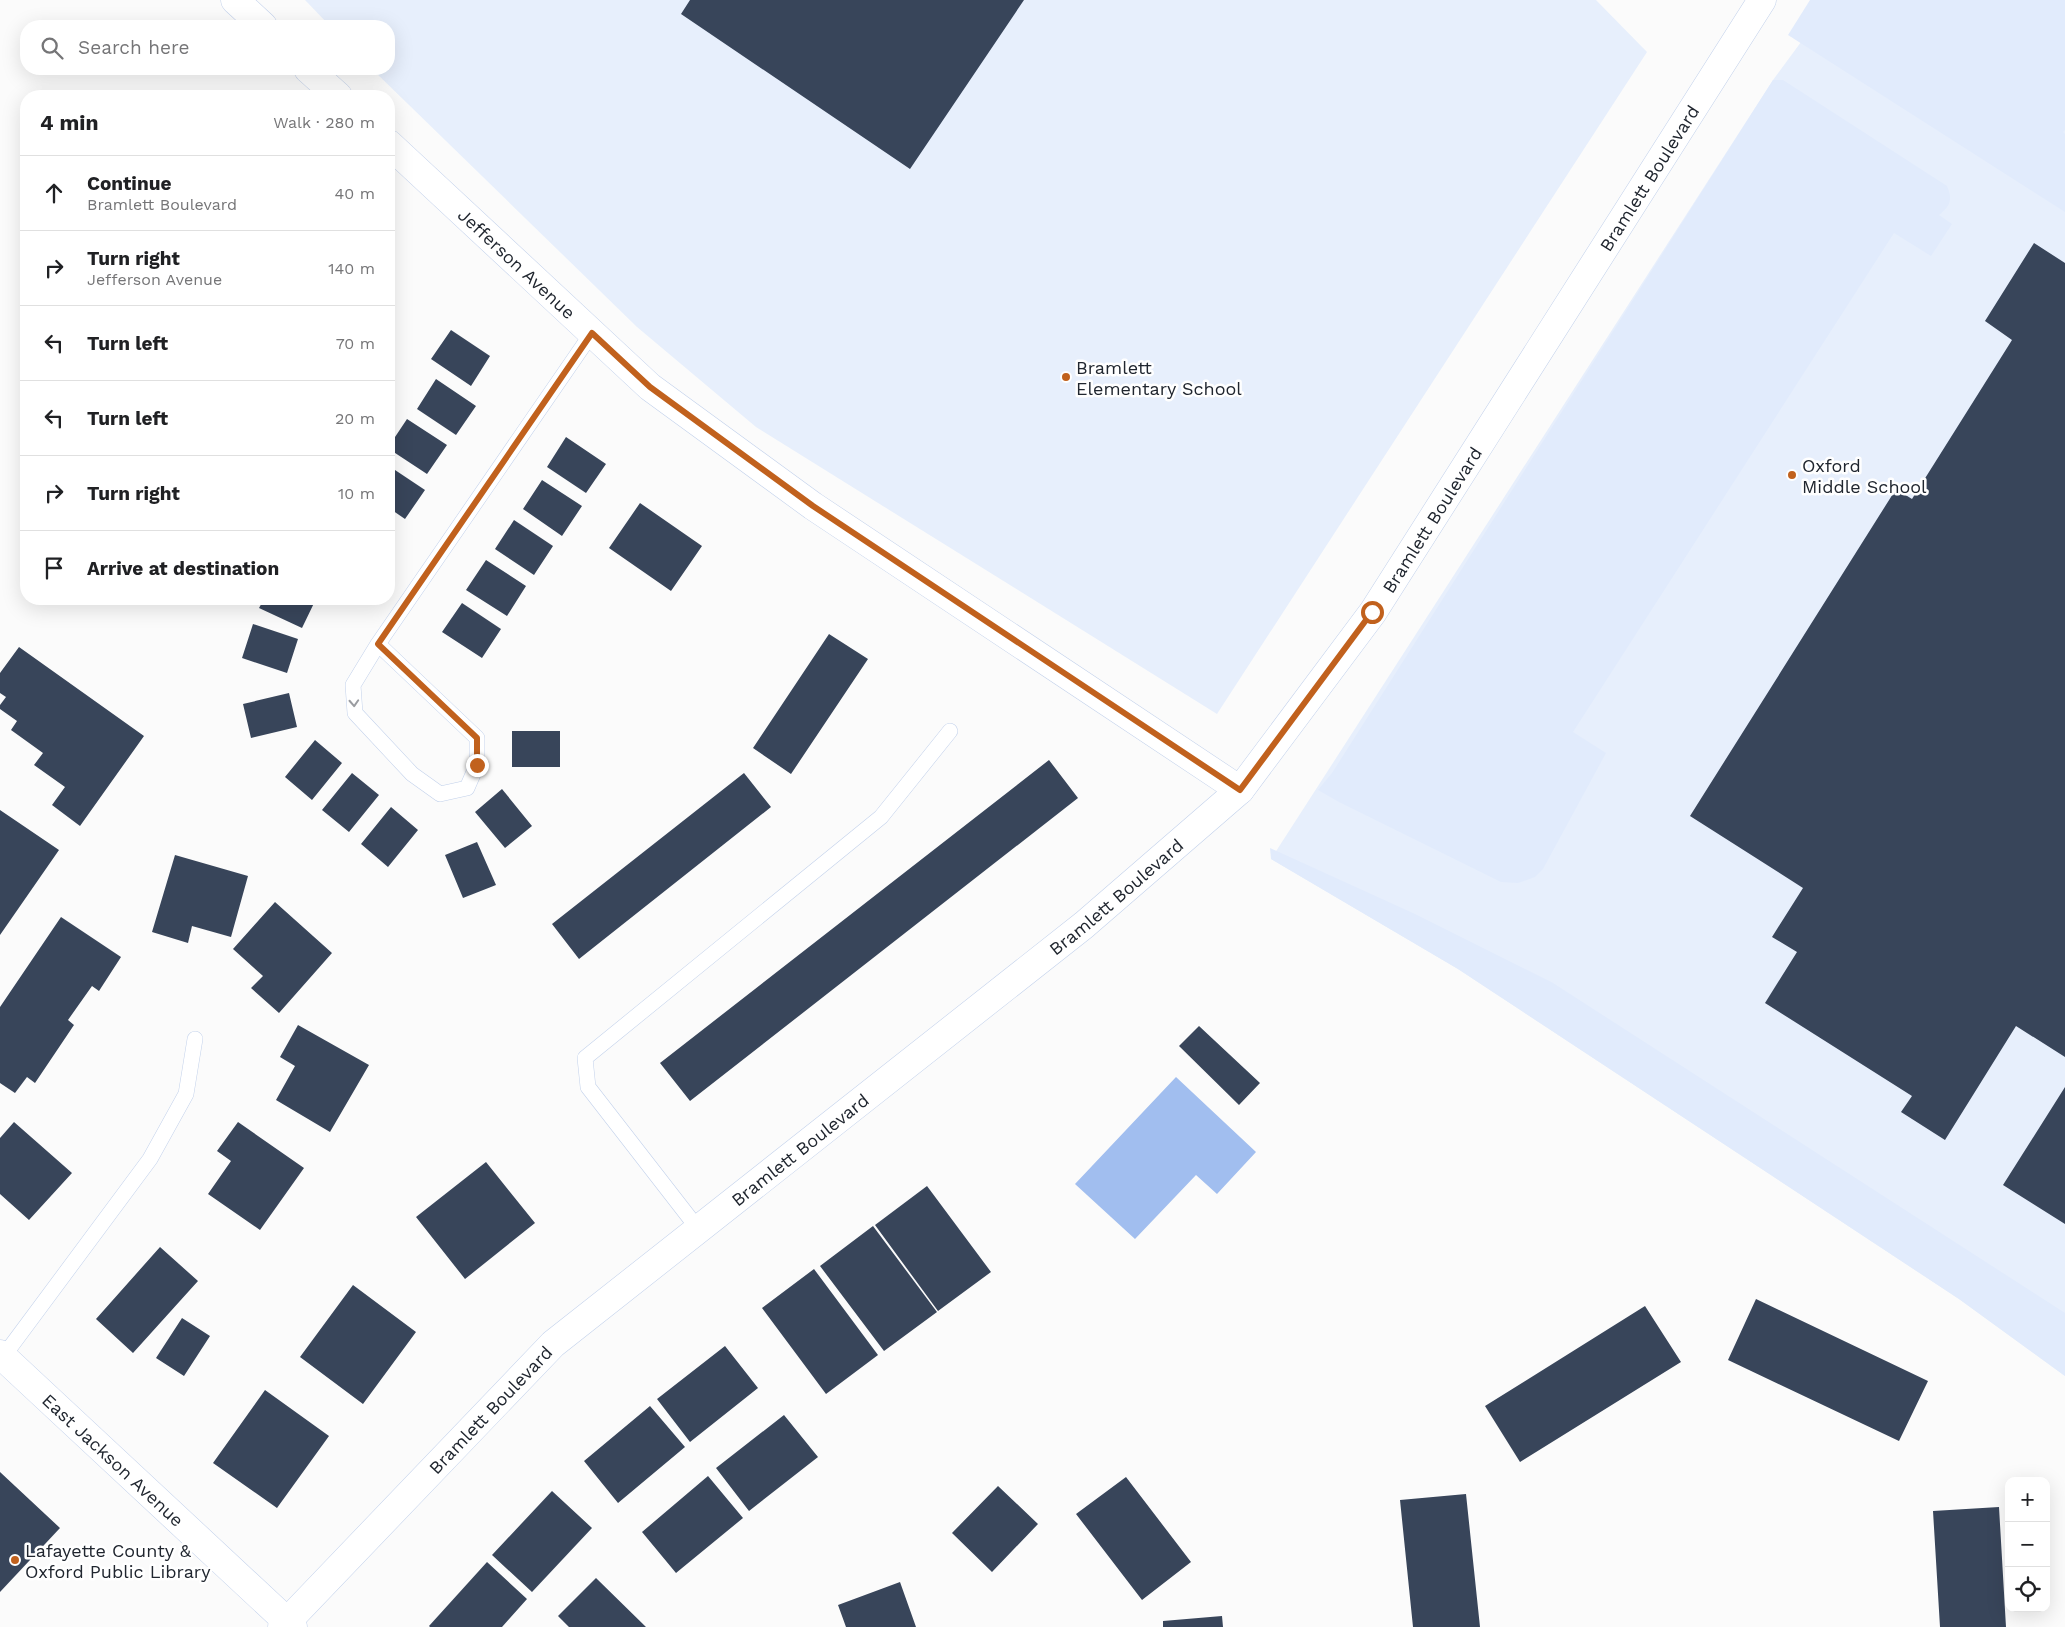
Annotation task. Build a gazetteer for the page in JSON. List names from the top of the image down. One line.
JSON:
{"streets":{"street":["Bramlett Boulevard","Jefferson Avenue","East Jackson Avenue"]},"crossings":[["Bramlett Boulevard","Jefferson Avenue"],["Bramlett Boulevard","East Jackson Avenue"]],"places":["Bramlett Elementary School","Oxford Middle School","Lafayette County & Oxford Public Library"],"page":{"search":"Search here","heading":["4 min","Walk · 280 m"],"list":[["Continue","Bramlett Boulevard","40 m"],["Turn right","Jefferson Avenue","140 m"],["Turn left","70 m"],["Turn left","20 m"],["Turn right","10 m"],"Arrive at destination"],"map_buttons":["+","−"]}}
